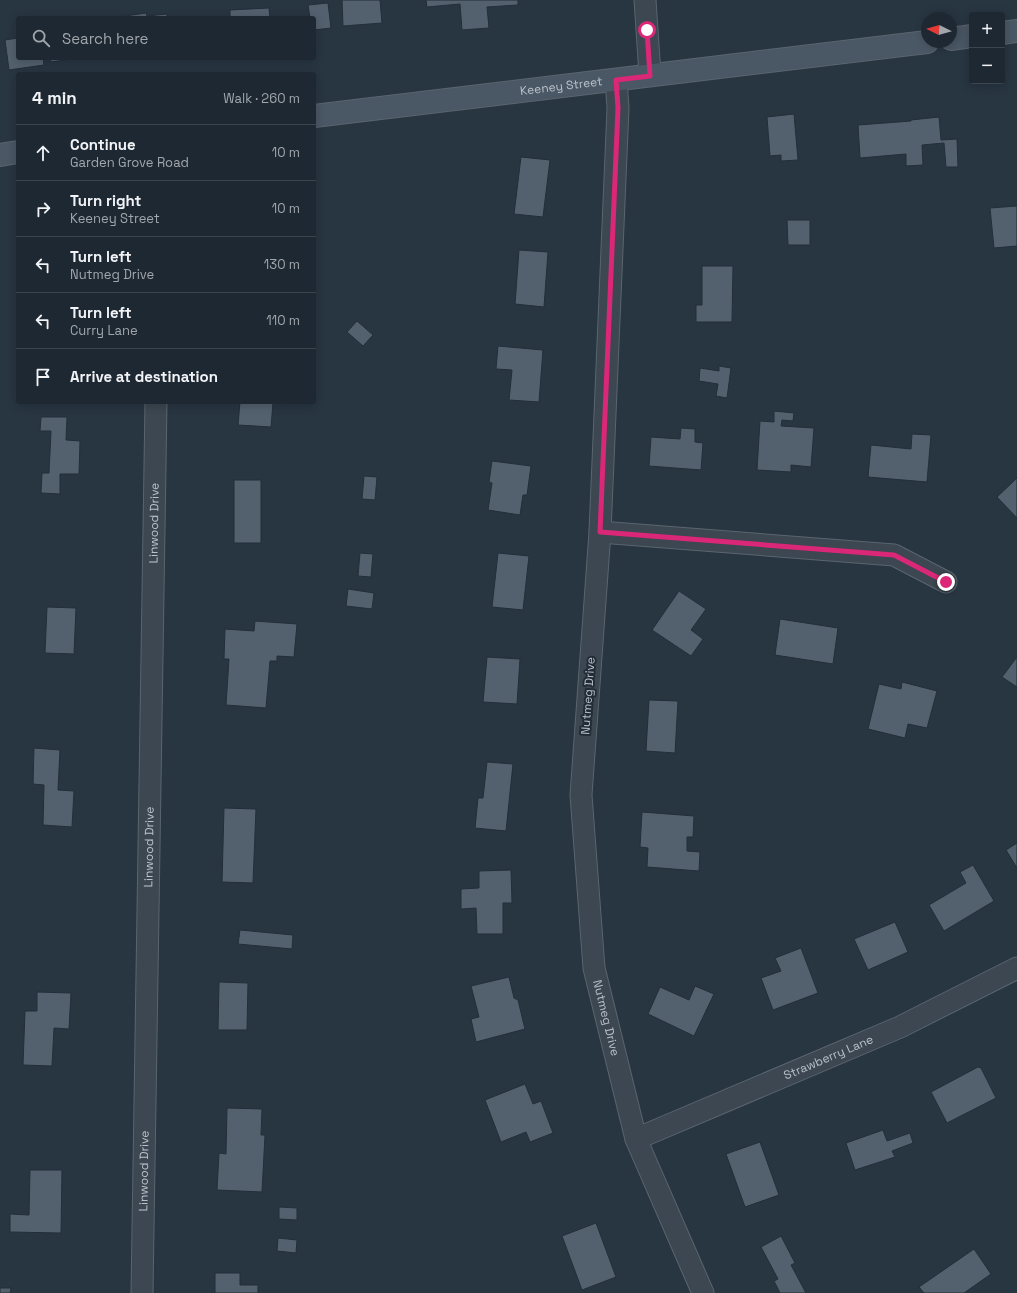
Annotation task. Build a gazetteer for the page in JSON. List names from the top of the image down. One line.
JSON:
{"streets":{"main road":["Keeney Street"],"street":["Linwood Drive","Nutmeg Drive","Strawberry Lane"]},"crossings":[["Keeney Street","Nutmeg Drive"],["Nutmeg Drive","Strawberry Lane"]],"north":"left","page":{"map_buttons":["+","−"],"search":"Search here","heading":["4 min","Walk · 260 m"],"list":[["Continue","Garden Grove Road","10 m"],["Turn right","Keeney Street","10 m"],["Turn left","Nutmeg Drive","130 m"],["Turn left","Curry Lane","110 m"],"Arrive at destination"]}}
